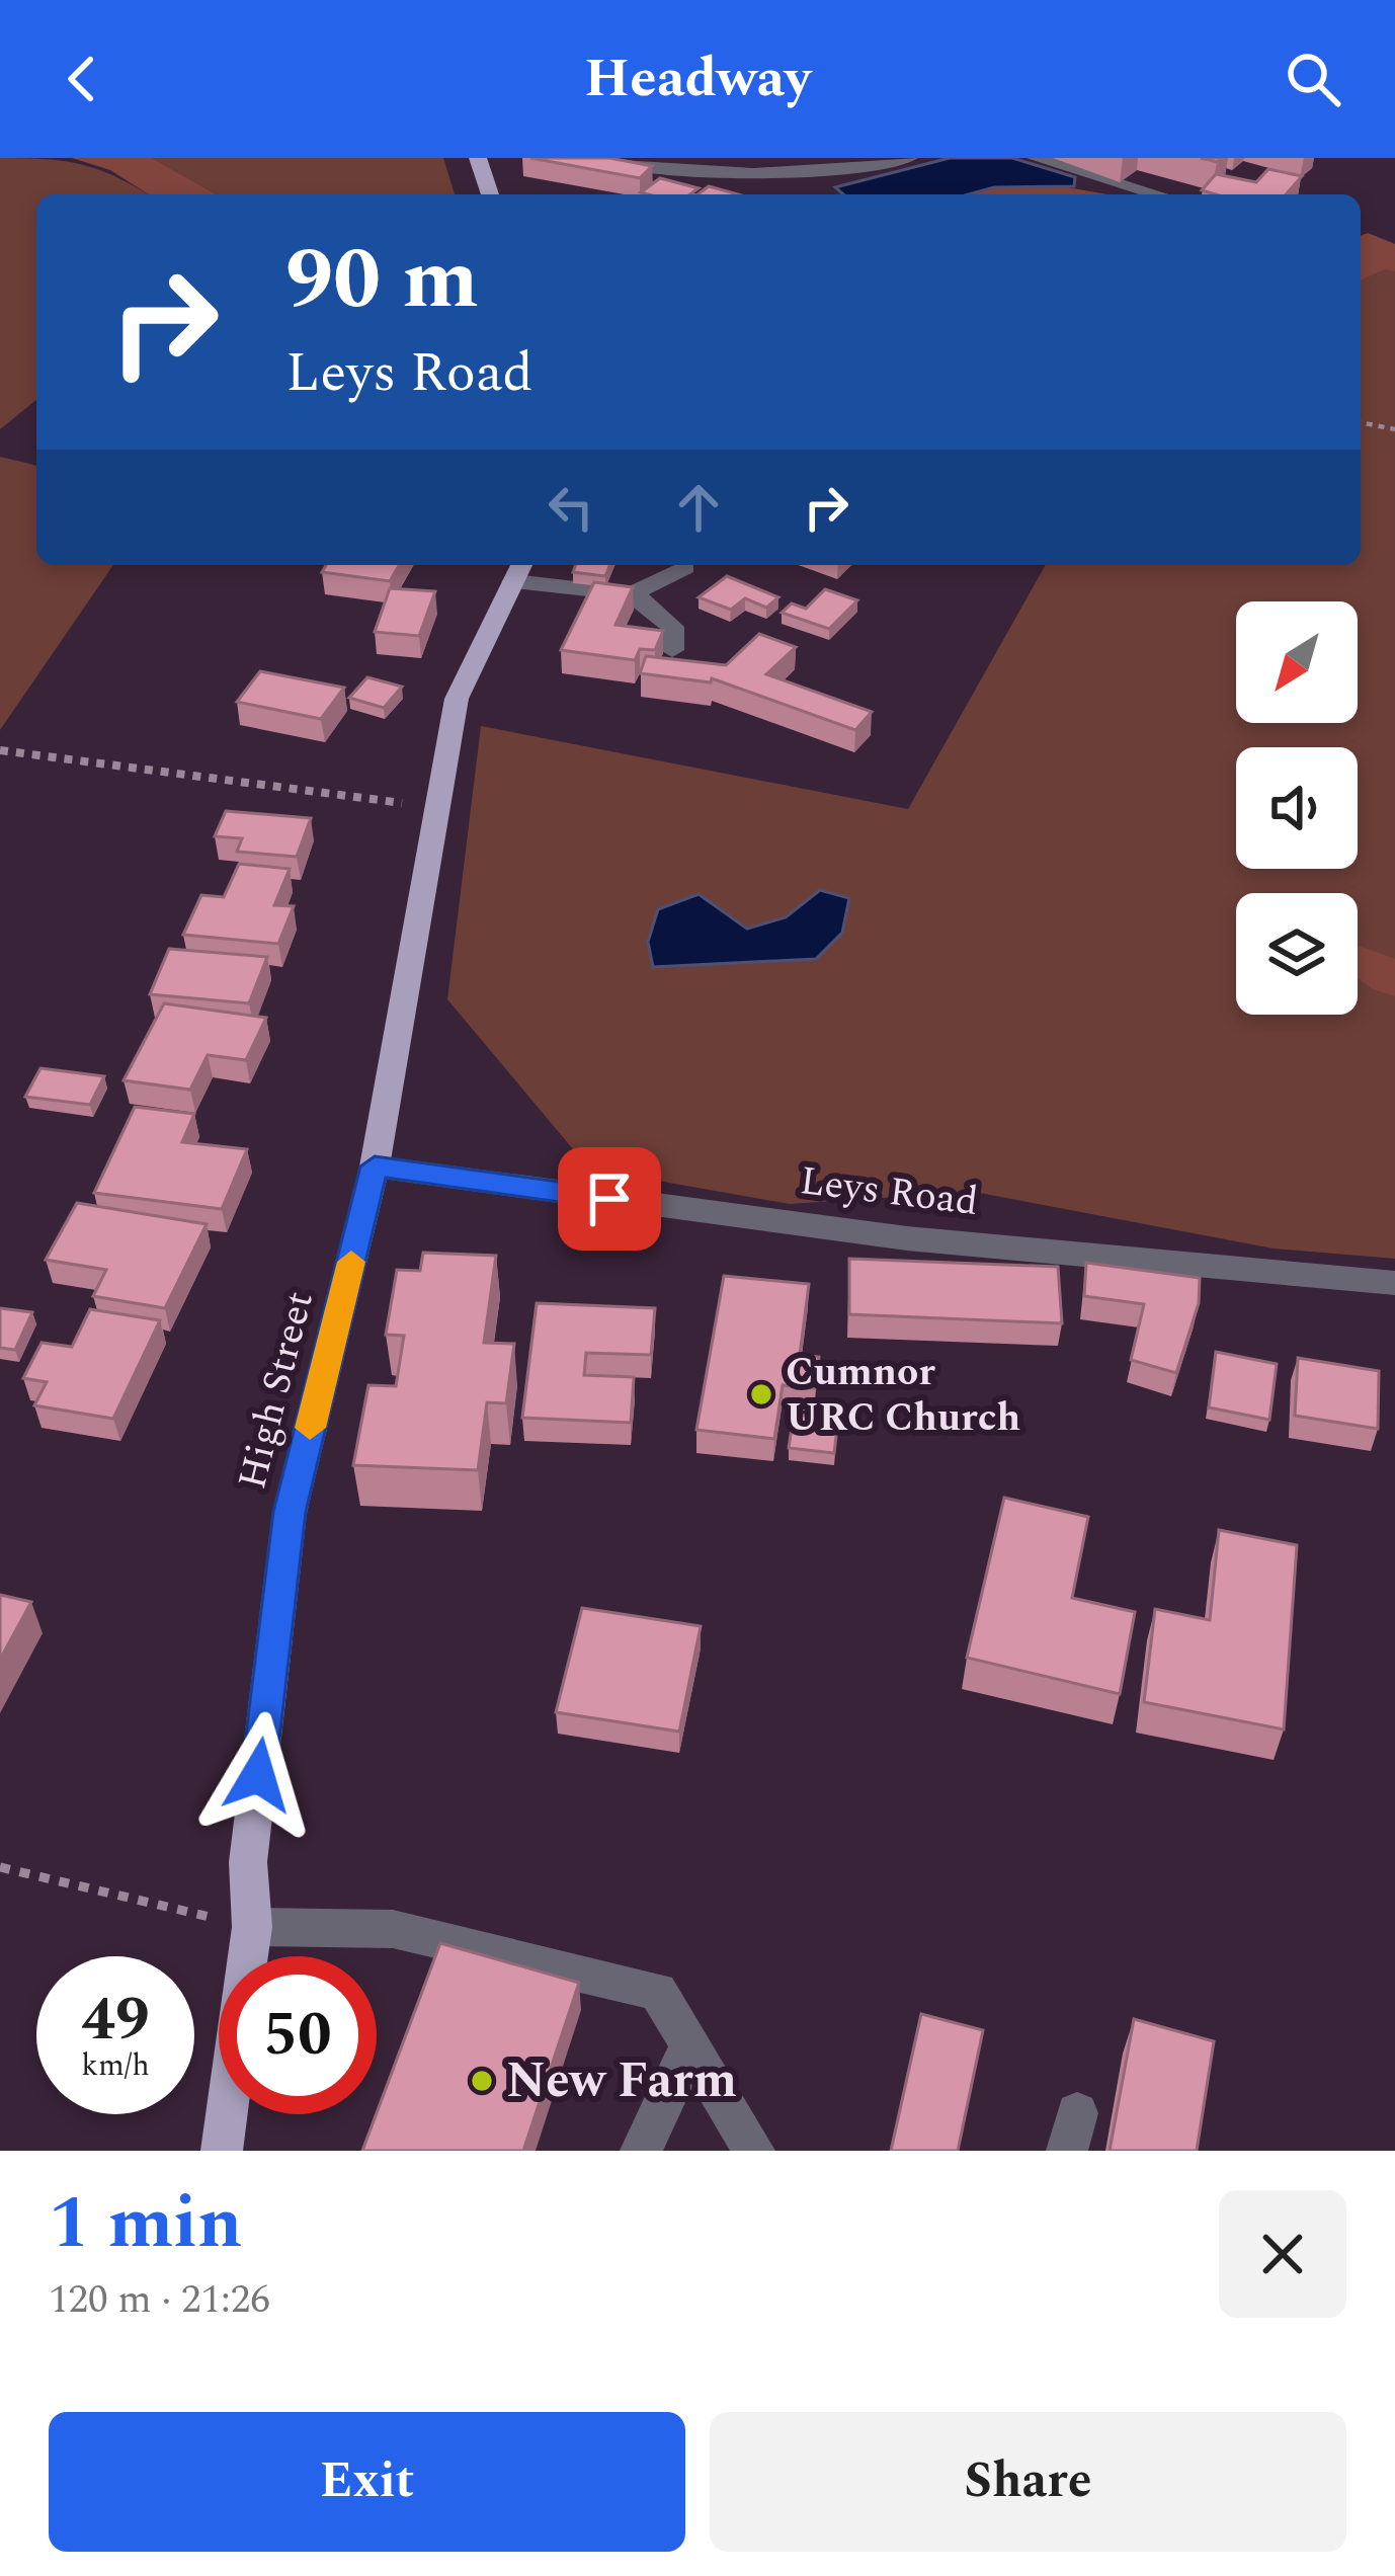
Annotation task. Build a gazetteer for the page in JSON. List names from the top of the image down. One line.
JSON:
{"streets":{"main road":["High Street"],"street":["Leys Road"]},"crossings":[["Leys Road","High Street"]],"places":["Cumnor URC Church","New Farm"],"north":"bottom left","page":{"header":"Headway","turn":["90 m","Leys Road"],"speed":"49 km/h","limit":"50","heading":["1 min","120 m · 21:26"],"buttons":["Exit","Share"]}}
